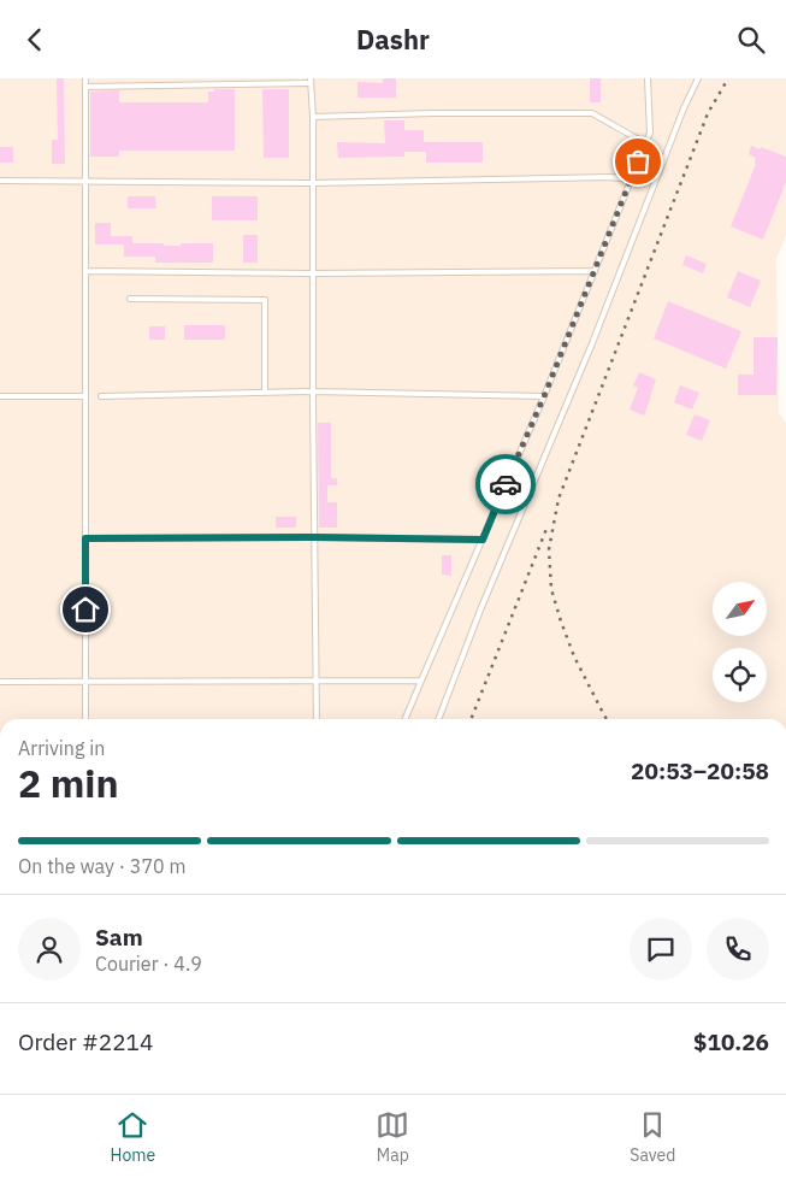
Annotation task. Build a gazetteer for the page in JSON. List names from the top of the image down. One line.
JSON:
{"north":"top right","page":{"header":"Dashr","heading":["2 min","Arriving in","20:53–20:58"],"panel":["Sam","Courier · 4.9","Order #2214","$10.26"],"bar":"On the way · 370 m","tabs":["Home","Map","Saved"]}}
